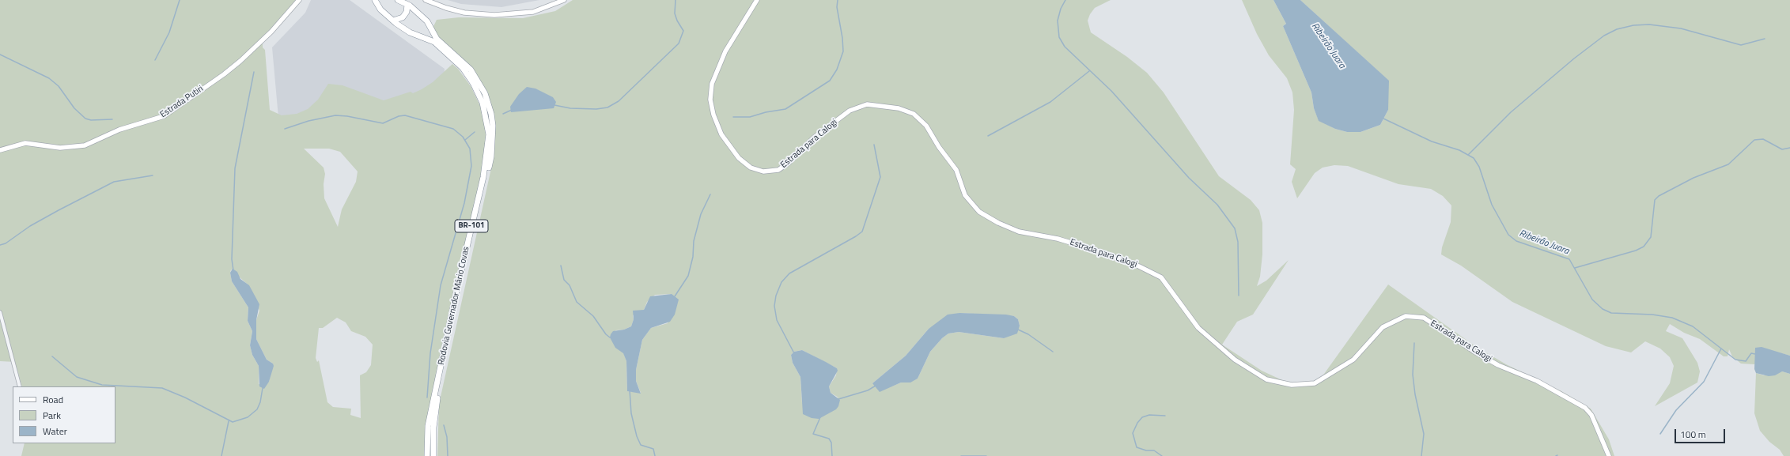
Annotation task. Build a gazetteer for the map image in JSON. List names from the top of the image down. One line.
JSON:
{"streets":{"highway":["BR-101","Rodovia Governador Mário Covas"],"street":["Estrada Putiri","Estrada para Calogi"]},"crossings":[["BR-101","Rodovia Governador Mário Covas"]],"water":["Ribeirão Juara"],"legend":["Road","Park","Water"],"scale_bar":"100 m"}
